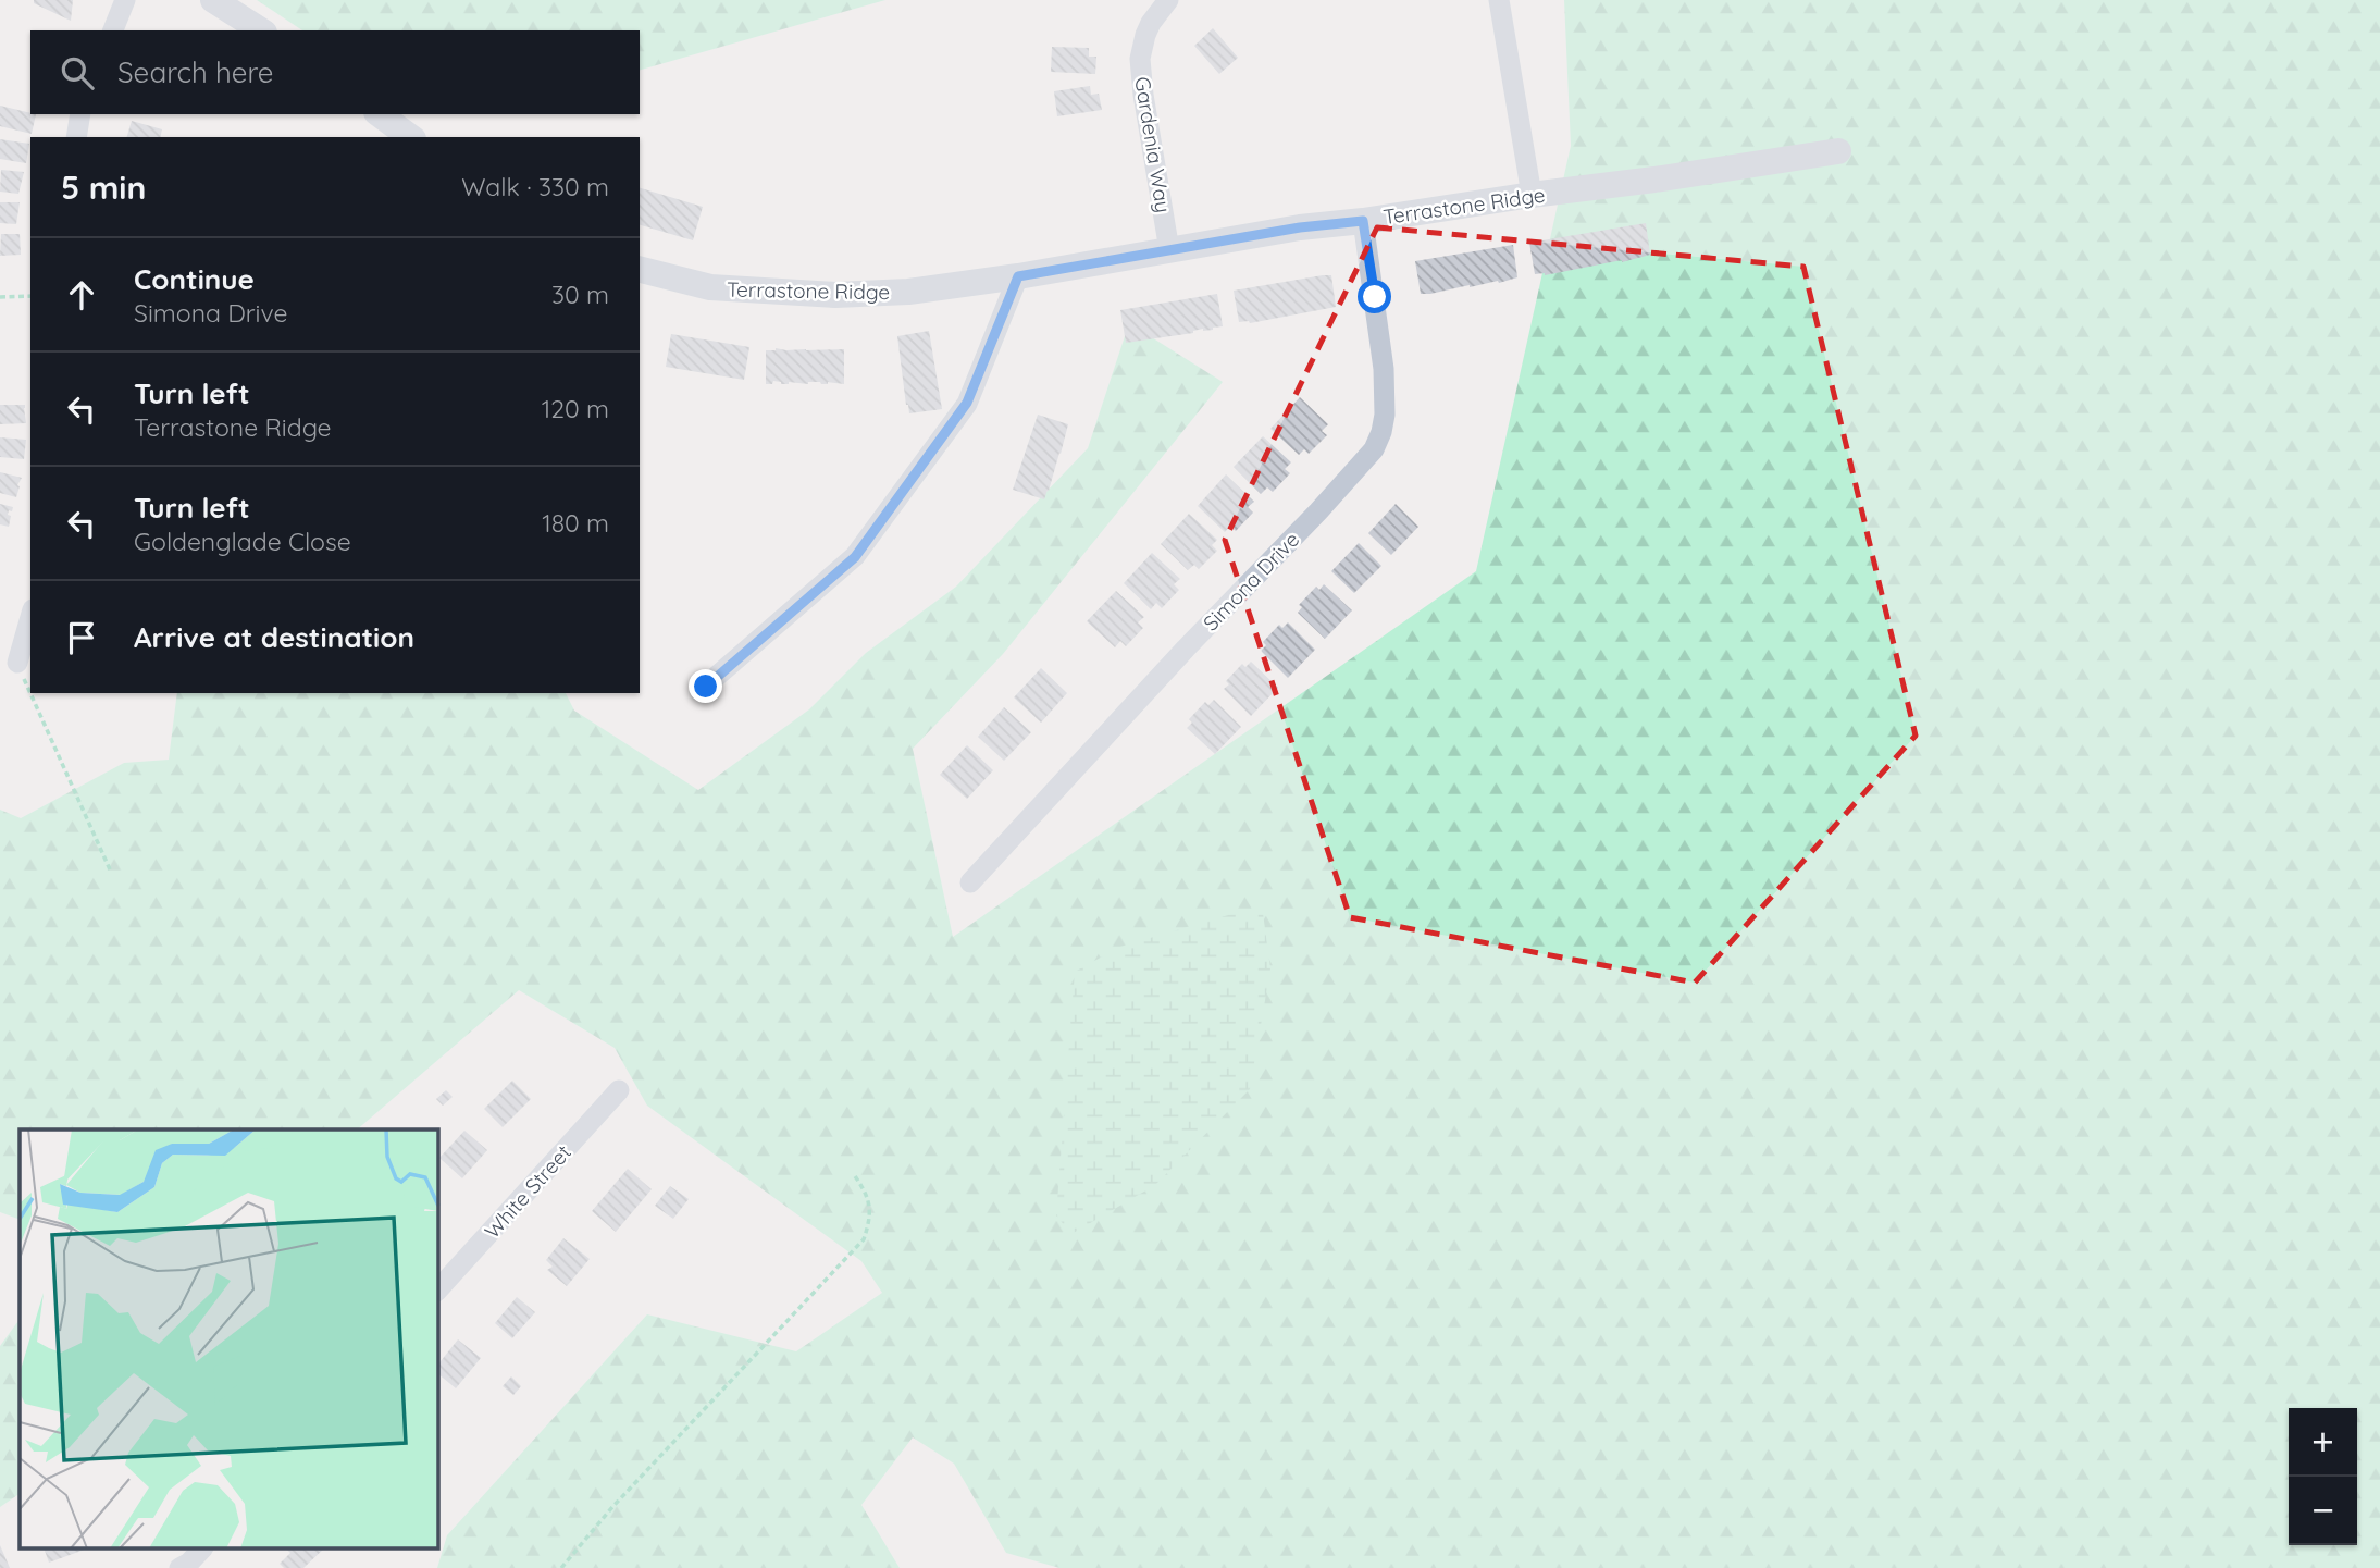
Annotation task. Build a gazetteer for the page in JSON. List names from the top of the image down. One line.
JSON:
{"streets":{"street":["Gardenia Way","Terrastone Ridge","Simona Drive","White Street"]},"crossings":[["Gardenia Way","Terrastone Ridge"],["Terrastone Ridge","Simona Drive"]],"page":{"search":"Search here","heading":["5 min","Walk · 330 m"],"list":[["Continue","Simona Drive","30 m"],["Turn left","Terrastone Ridge","120 m"],["Turn left","Goldenglade Close","180 m"],"Arrive at destination"],"map_buttons":["+","−"]}}
